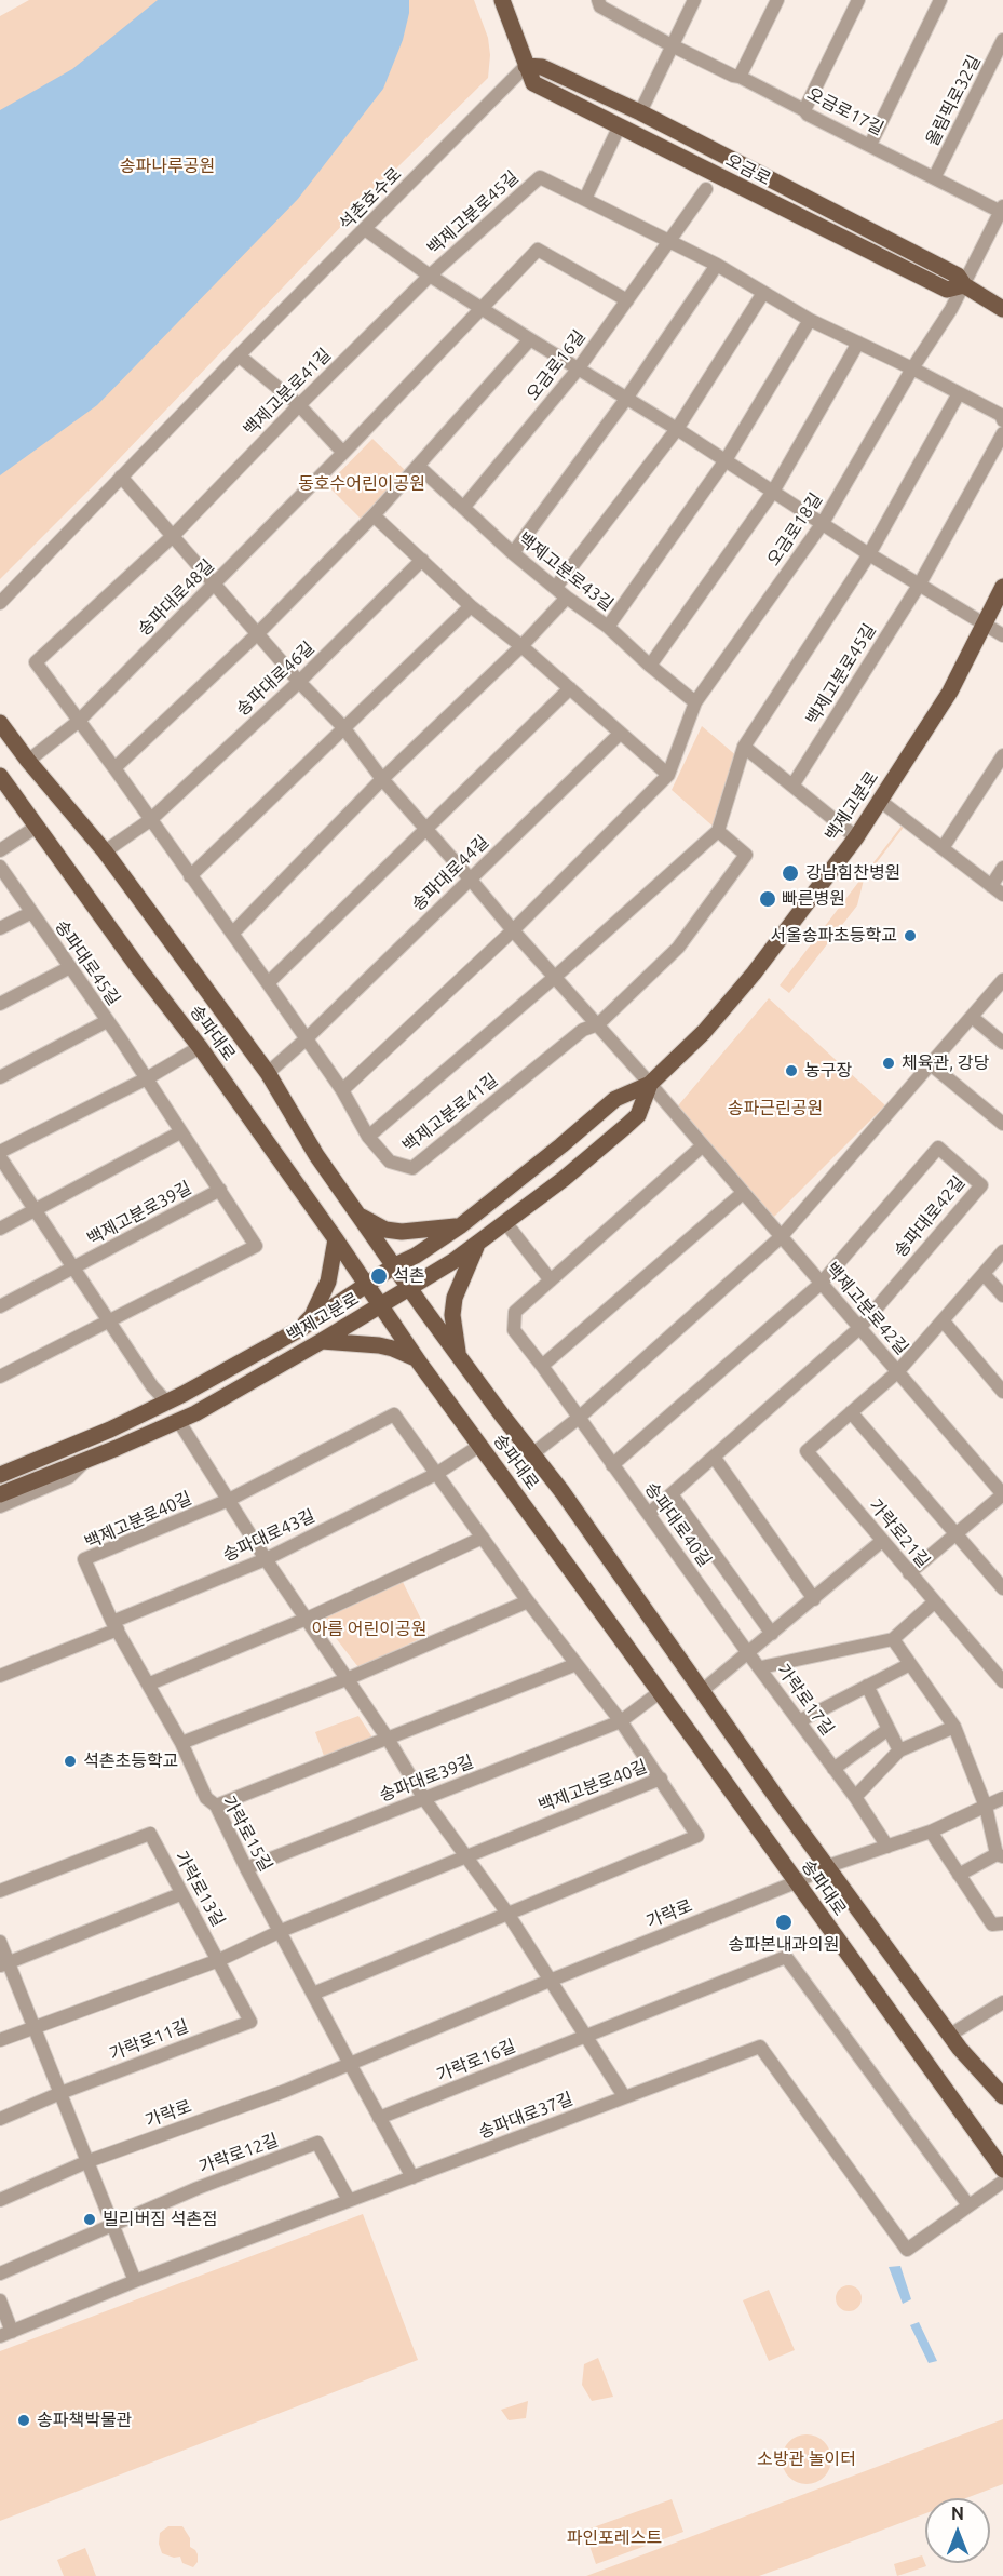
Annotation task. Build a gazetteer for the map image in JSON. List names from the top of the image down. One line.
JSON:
{"streets":{"main road":["오금로","백제고분로","송파대로"],"street":["올림픽로32길","오금로17길","석촌호수로","백제고분로45길","오금로16길","백제고분로41길","오금로18길","백제고분로43길","송파대로48길","송파대로46길","송파대로44길","송파대로45길","백제고분로39길","송파대로42길","백제고분로42길","백제고분로40길","송파대로40길","가락로21길","송파대로43길","가락로17길","송파대로39길","가락로15길","가락로13길","가락로","가락로11길","가락로16길","송파대로37길","가락로12길"]},"crossings":[["올림픽로32길","오금로17길"],["오금로17길","오금로"],["오금로17길","오금로18길"],["오금로","석촌호수로"],["오금로","오금로18길"],["석촌호수로","백제고분로45길"],["백제고분로45길","오금로16길"],["백제고분로45길","백제고분로41길"],["백제고분로45길","오금로18길"],["백제고분로45길","송파대로48길"],["백제고분로45길","백제고분로"],["오금로16길","백제고분로43길"],["백제고분로41길","송파대로48길"],["오금로18길","백제고분로43길"],["송파대로48길","송파대로"],["송파대로46길","송파대로"],["백제고분로","송파대로"],["백제고분로","백제고분로39길"],["백제고분로","백제고분로42길"],["송파대로44길","송파대로"],["송파대로45길","백제고분로39길"],["송파대로","송파대로43길"],["송파대로","송파대로39길"],["송파대로","가락로"],["송파대로42길","백제고분로42길"],["송파대로42길","송파대로40길"],["백제고분로42길","가락로21길"],["백제고분로40길","송파대로43길"],["백제고분로40길","가락로15길"],["송파대로40길","가락로17길"],["송파대로43길","가락로15길"],["가락로17길","가락로"],["송파대로39길","가락로15길"],["가락로15길","가락로"],["가락로13길","가락로11길"],["가락로16길","송파대로37길"],["송파대로37길","가락로12길"]],"parks":["송파나루공원","동호수어린이공원","송파근린공원","아름 어린이공원","소방관 놀이터","파인포레스트"],"places":["강남힘찬병원","빠른병원","서울송파초등학교","체육관, 강당","농구장","석촌","석촌초등학교","송파본내과의원","빌리버짐 석촌점","송파책박물관"],"north":"top"}
